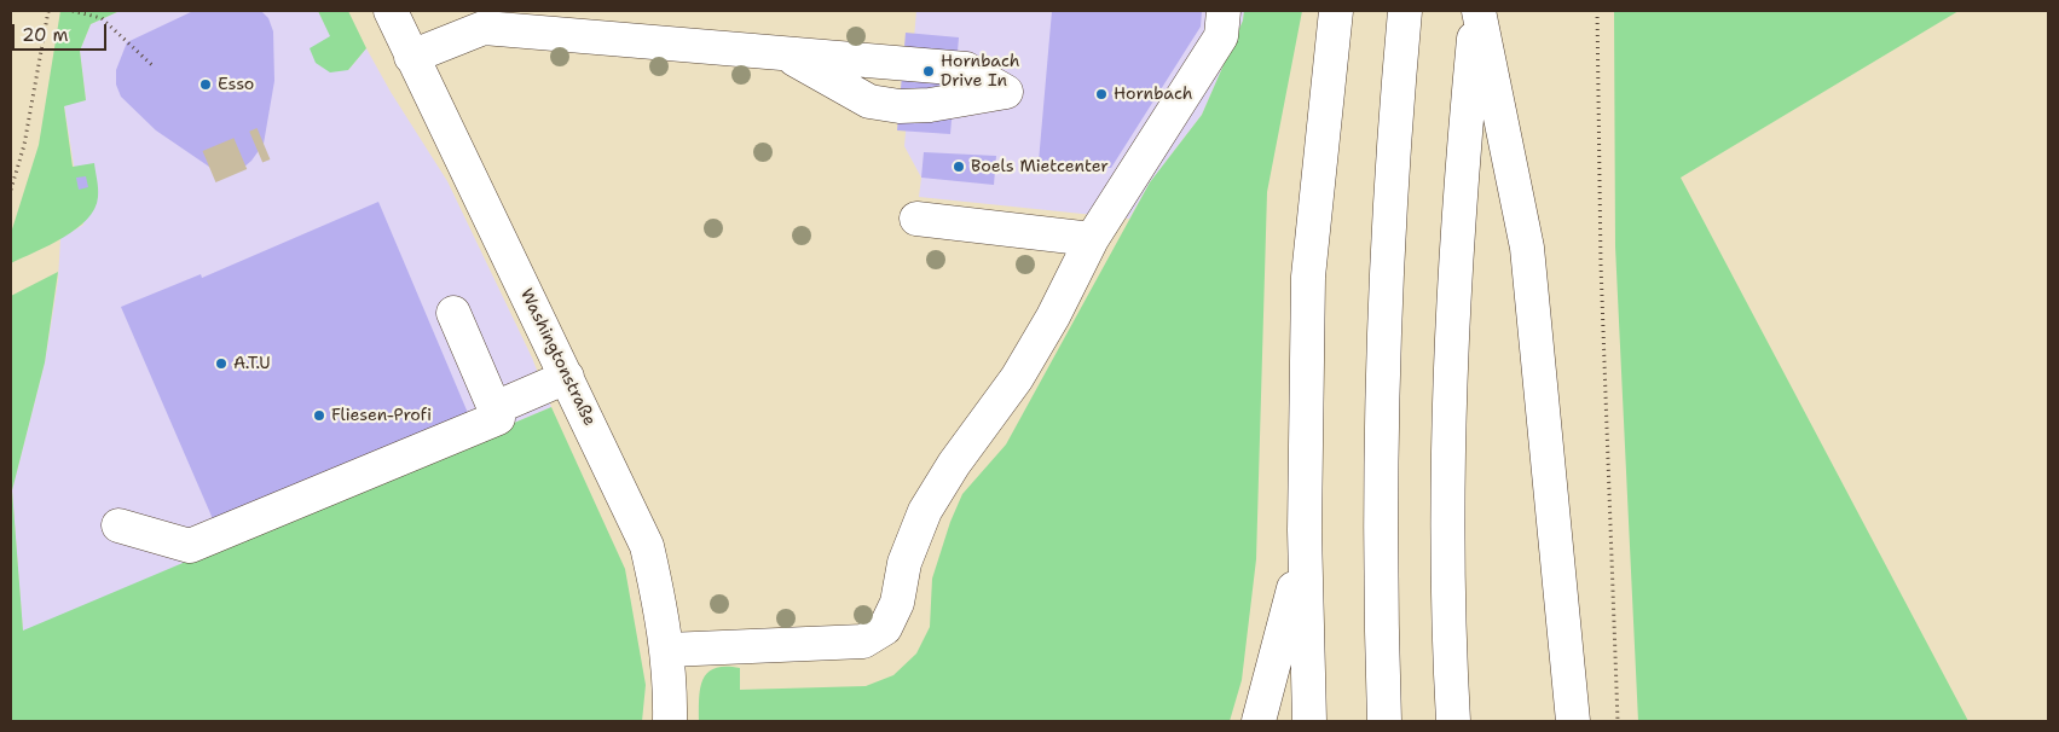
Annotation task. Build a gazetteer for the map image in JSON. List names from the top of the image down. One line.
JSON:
{"streets":{"main road":["Washingtonstraße"]},"places":["Hornbach Drive In","Esso","Hornbach","Boels Mietcenter","A.T.U","Fliesen-Profi"],"scale_bar":"20 m"}
